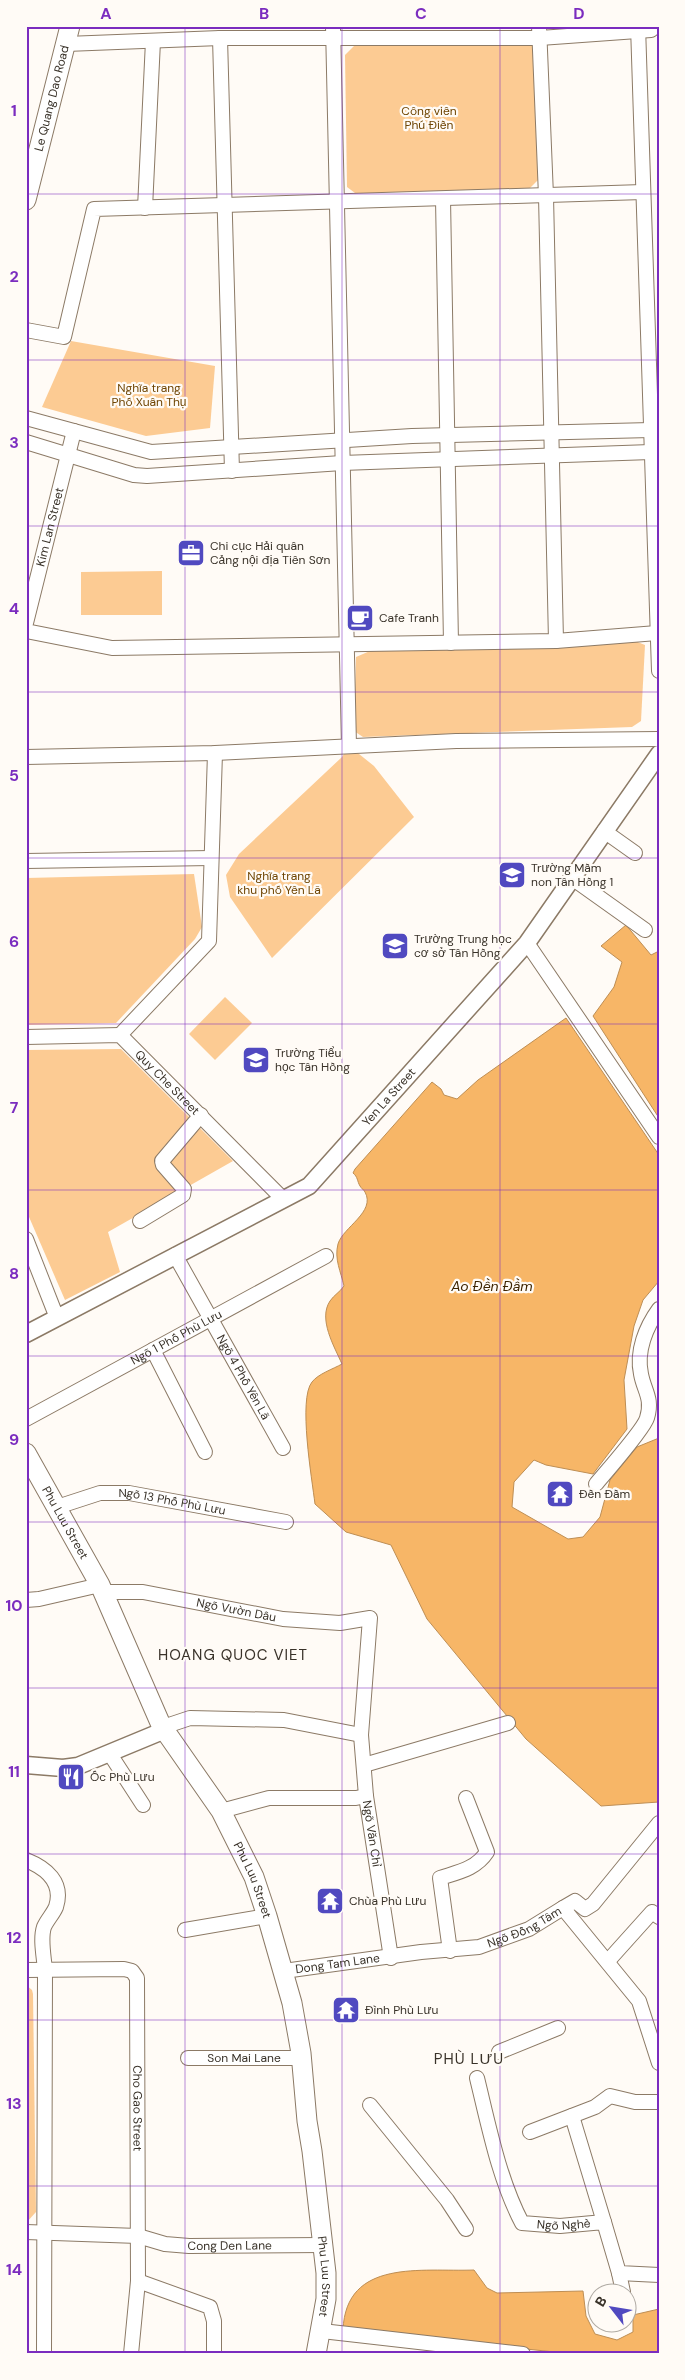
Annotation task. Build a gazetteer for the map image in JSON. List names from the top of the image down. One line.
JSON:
{"streets":{"main road":["Le Quang Dao Road","Phu Luu Street"],"street":["Kim Lan Street","Quy Che Street","Yen La Street","Ngõ 1 Phố Phù Lưu","Ngõ 4 Phố Yên Lã","Ngõ 13 Phố Phù Lưu","Ngõ Vườn Dâu","Ngõ Văn Chỉ","Ngõ Đồng Tâm","Dong Tam Lane","Son Mai Lane","Cho Gao Street","Ngõ Nghè","Cong Den Lane"]},"crossings":[["Quy Che Street","Yen La Street"],["Yen La Street","Ngõ 4 Phố Yên Lã"],["Ngõ 1 Phố Phù Lưu","Ngõ 4 Phố Yên Lã"],["Ngõ 13 Phố Phù Lưu","Phu Luu Street"],["Phu Luu Street","Ngõ Vườn Dâu"],["Phu Luu Street","Ngõ Văn Chỉ"],["Phu Luu Street","Dong Tam Lane"],["Phu Luu Street","Son Mai Lane"],["Phu Luu Street","Cong Den Lane"],["Ngõ Văn Chỉ","Ngõ Đồng Tâm"],["Ngõ Văn Chỉ","Dong Tam Lane"],["Ngõ Đồng Tâm","Dong Tam Lane"],["Cho Gao Street","Cong Den Lane"]],"districts":["HOANG QUOC VIET","PHÙ LƯU"],"water":["Ao Đền Đầm"],"parks":["Công viên Phú Điền","Nghĩa trang Phố Xuân Thụ","Nghĩa trang khu phố Yên Lã"],"places":{"office":["Chi cục Hải quân Cảng nội địa Tiên Sơn"],"cafe":["Cafe Tranh"],"school or university":["Trường Mầm non Tân Hồng 1","Trường Trung học cơ sở Tân Hồng","Trường Tiểu học Tân Hồng"],"temple":["Đền Đầm","Chùa Phù Lưu","Đình Phù Lưu"],"restaurant":["Ốc Phù Lưu"]},"north":"top left","grid":{"columns":["A","B","C","D"],"rows":["1","2","3","4","5","6","7","8","9","10","11","12","13","14"]}}
